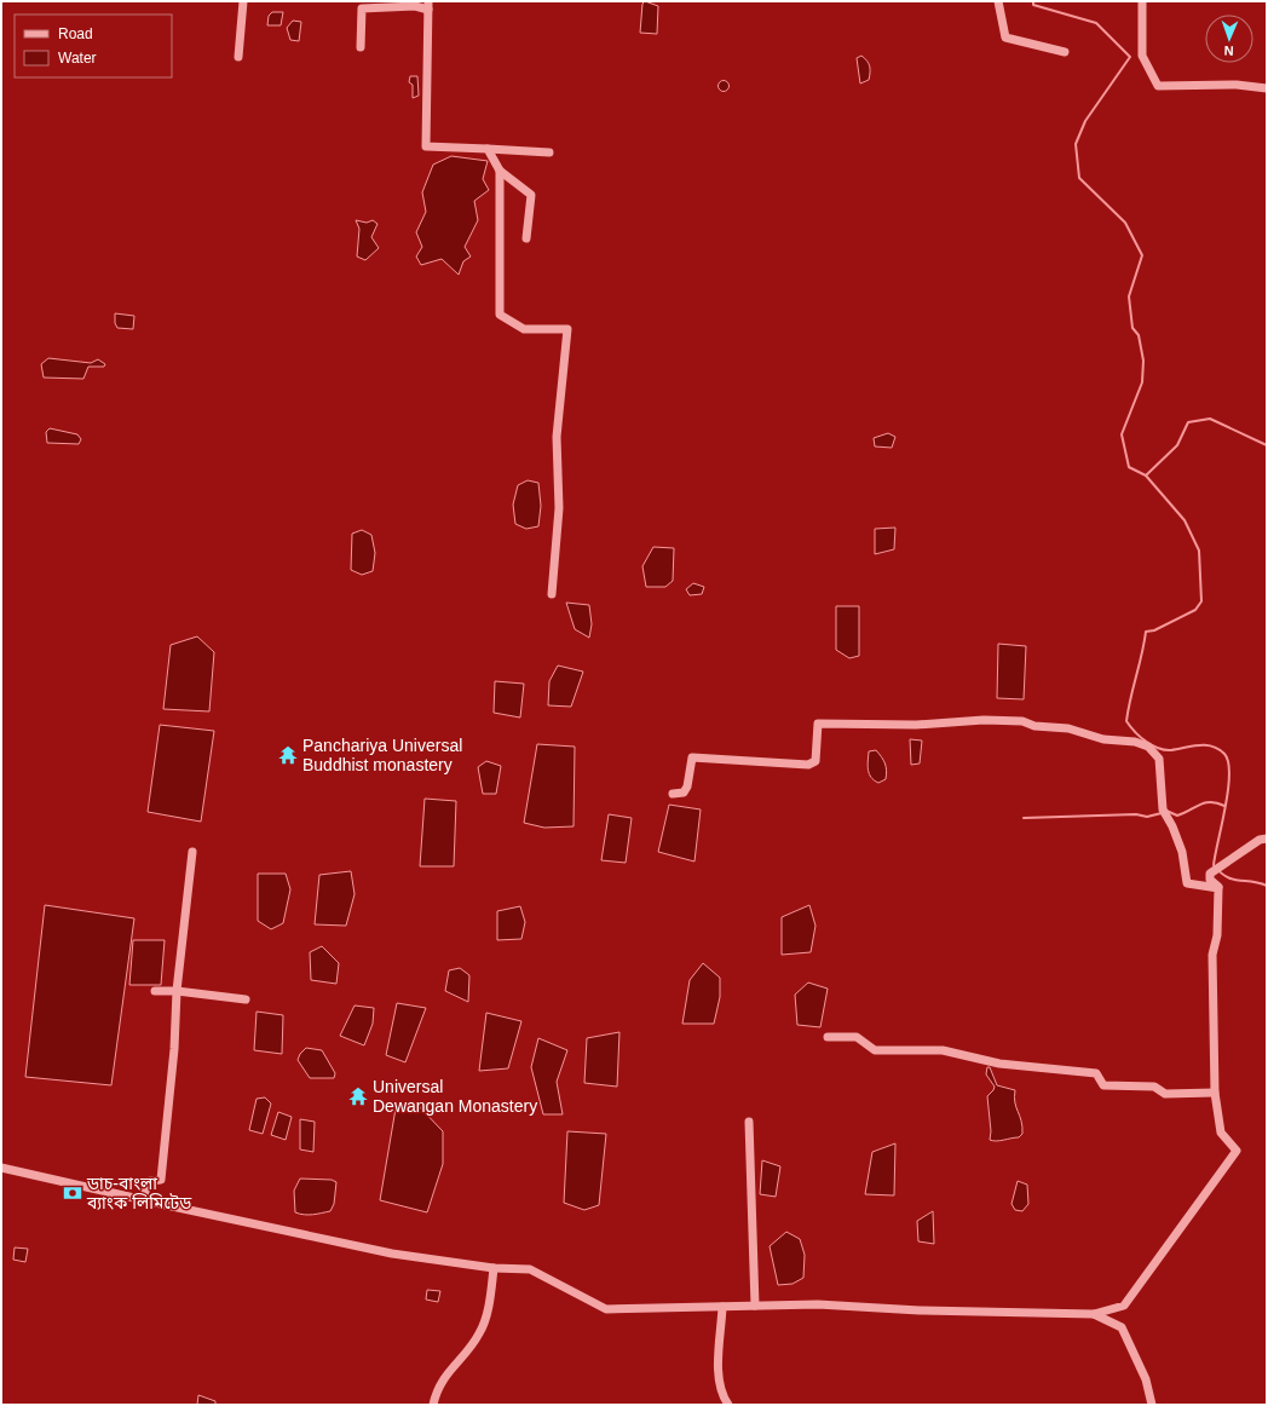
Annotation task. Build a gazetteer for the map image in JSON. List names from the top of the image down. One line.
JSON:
{"places":{"temple":["Panchariya Universal Buddhist monastery","Universal Dewangan Monastery"],"bank":["ডাচ-বাংলা ব্যাংক লিমিটেড"]},"legend":["Road","Water"],"north":"bottom"}
